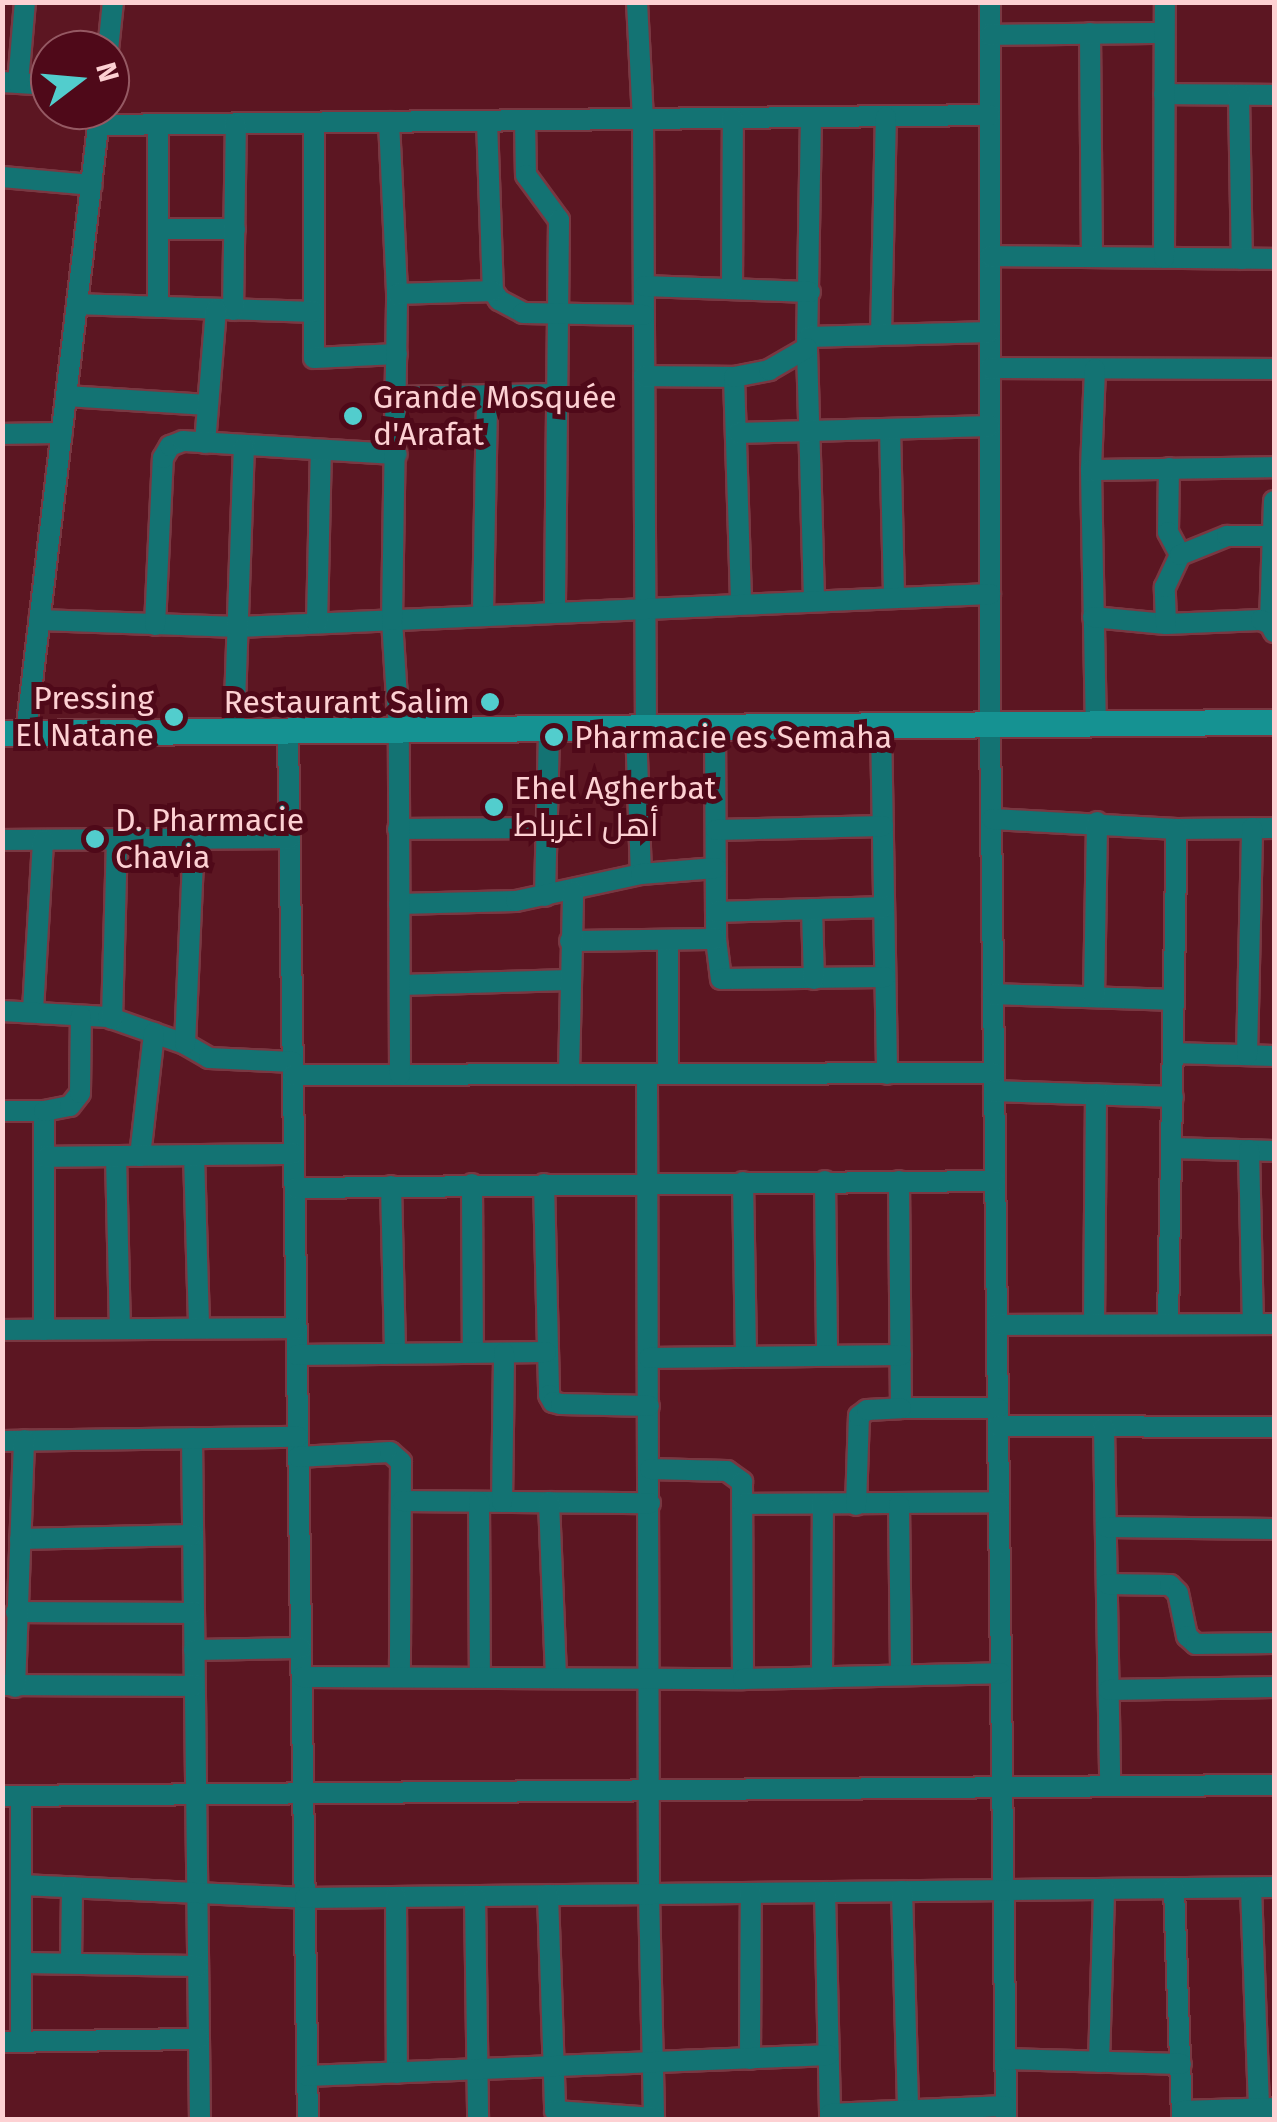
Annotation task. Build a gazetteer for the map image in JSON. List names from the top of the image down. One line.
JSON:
{"places":["Grande Mosquée d'Arafat","Restaurant Salim","Pressing El Natane","Pharmacie es Semaha","Ehel Agherbat أهل اغرباط","D. Pharmacie Chavia"],"north":"right"}
